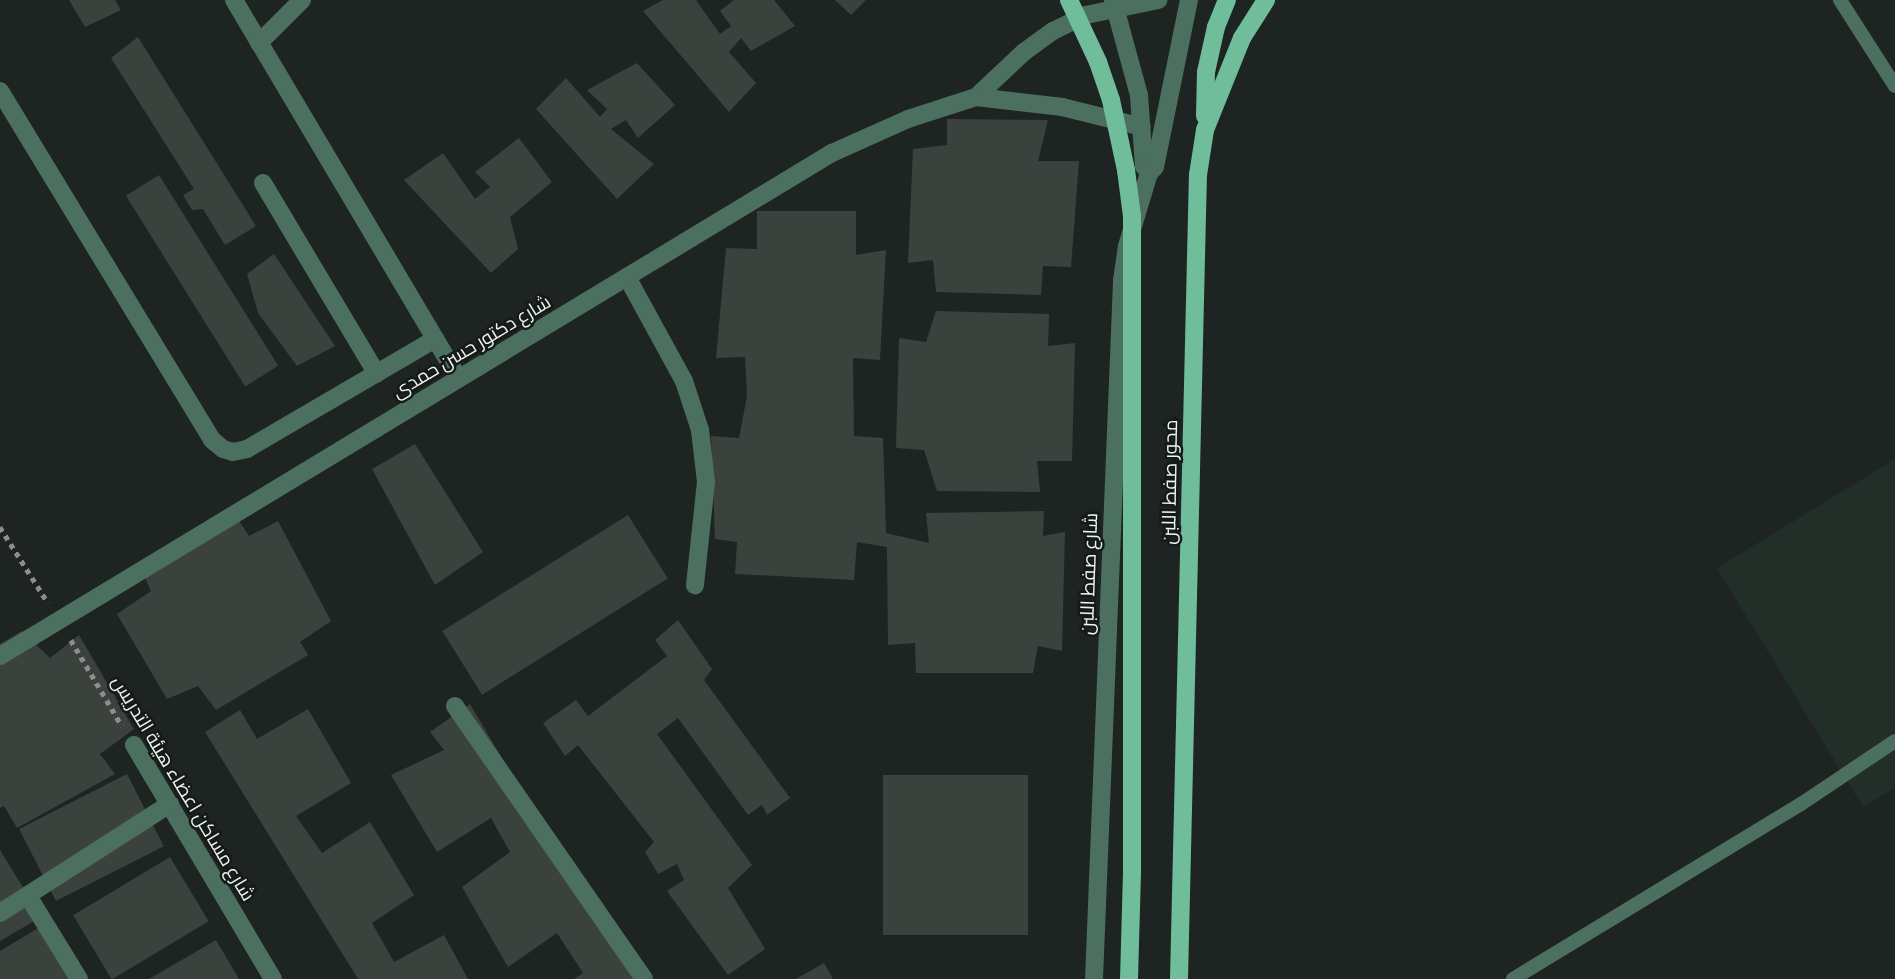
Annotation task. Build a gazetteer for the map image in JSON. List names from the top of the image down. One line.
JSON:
{"streets":{"main road":["محور صفط اللبن"],"street":["شارع دكتور حسن حمدى","شارع صفط اللبن","شارع مساكن اعضاء هيئة التدريس"]},"crossings":[["شارع دكتور حسن حمدى","شارع صفط اللبن"],["شارع دكتور حسن حمدى","شارع مساكن اعضاء هيئة التدريس"]]}
